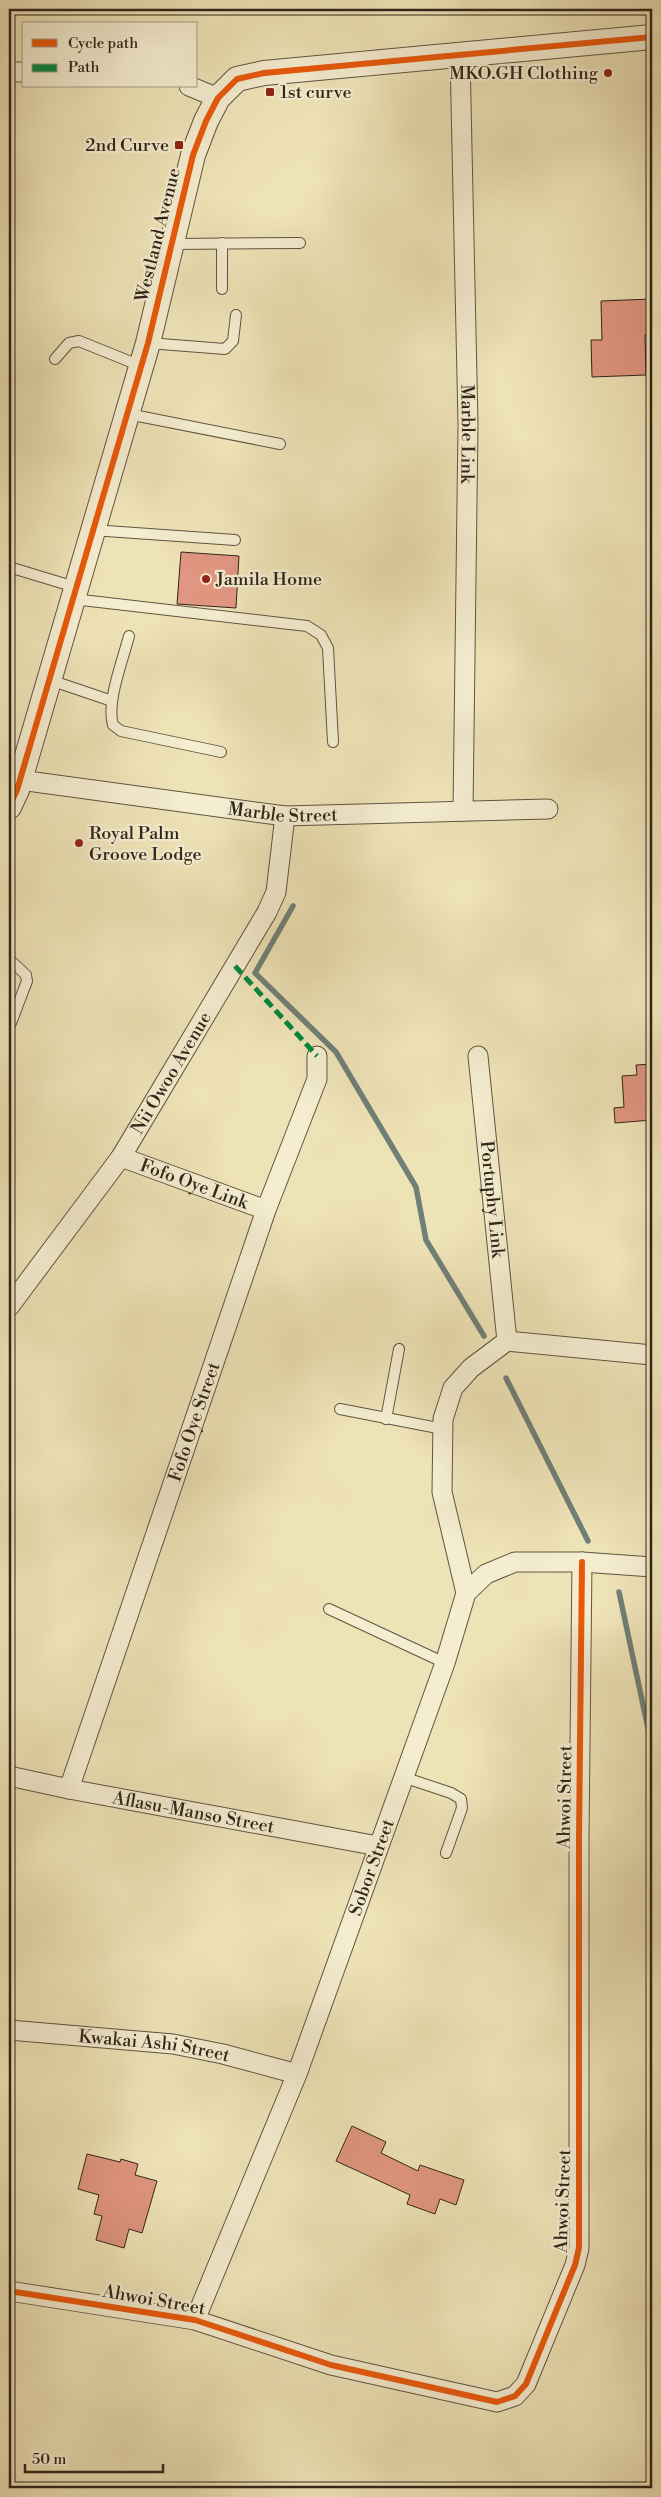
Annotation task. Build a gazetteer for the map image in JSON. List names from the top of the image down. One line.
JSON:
{"streets":{"street":["Westland Avenue","Marble Link","Marble Street","Nii Owoo Avenue","Fofo Oye Link","Portuphy Link","Fofo Oye Street","Ahwoi Street","Aflasu-Manso Street","Sobor Street","Kwakai Ashi Street"]},"crossings":[["Westland Avenue","Marble Link"],["Westland Avenue","Marble Street"],["Marble Link","Marble Street"],["Marble Street","Nii Owoo Avenue"],["Nii Owoo Avenue","Fofo Oye Link"],["Fofo Oye Link","Fofo Oye Street"],["Fofo Oye Street","Aflasu-Manso Street"],["Ahwoi Street","Sobor Street"],["Aflasu-Manso Street","Sobor Street"],["Sobor Street","Kwakai Ashi Street"]],"places":{"other":["MKO.GH Clothing","Jamila Home","Royal Palm Groove Lodge"],"transit":["1st curve","2nd Curve"]},"legend":["Cycle path","Path"],"scale_bar":"50 m"}
